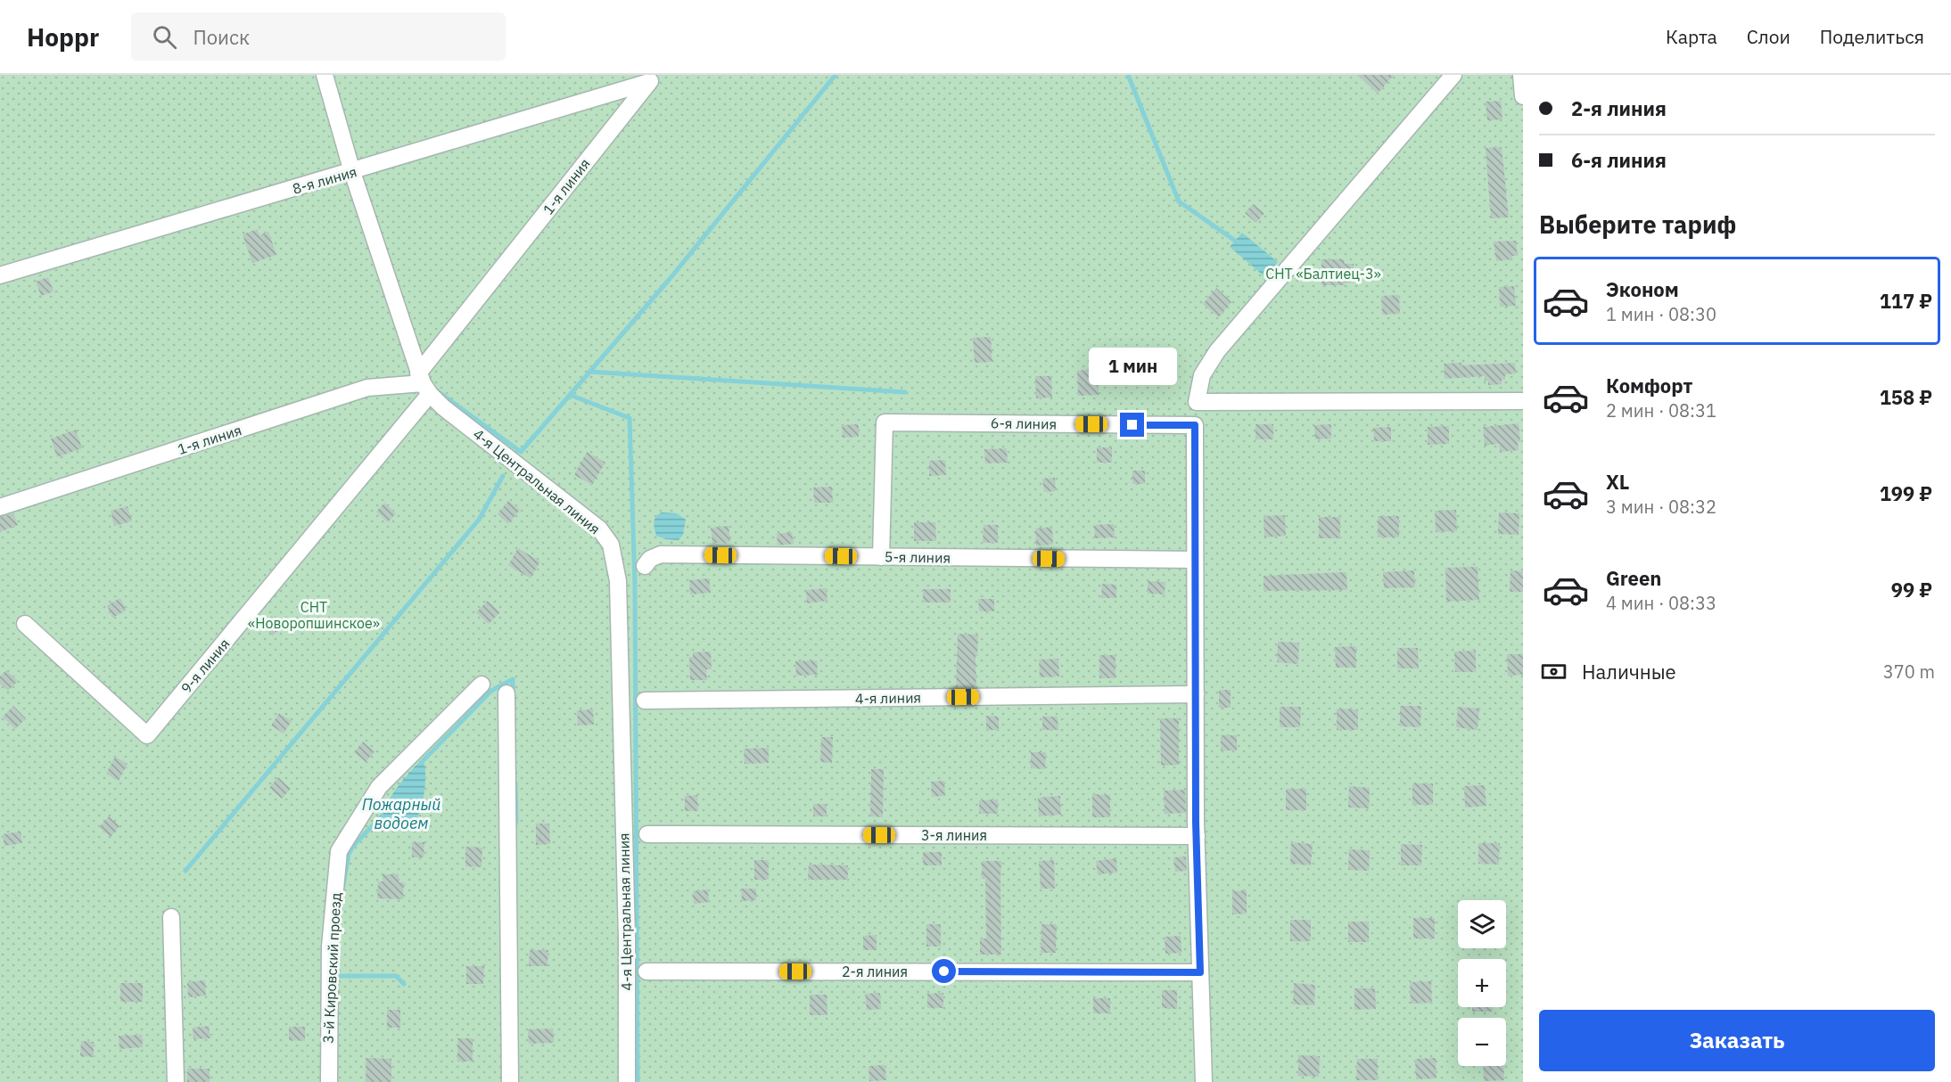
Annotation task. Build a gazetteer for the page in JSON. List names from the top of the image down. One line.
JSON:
{"streets":{"street":["8-я линия","1-я линия","6-я линия","4-я Центральная линия","5-я линия","9-я линия","4-я линия","3-я линия","3-й Кировский проезд","2-я линия"]},"crossings":[["8-я линия","1-я линия"],["8-я линия","4-я Центральная линия"],["1-я линия","4-я Центральная линия"],["1-я линия","9-я линия"],["6-я линия","5-я линия"],["4-я Центральная линия","9-я линия"]],"water":["Пожарный водоем"],"parks":["СНТ «Балтиец-3»","СНТ «Новоропшинское»"],"page":{"header":"Hoppr","search":"Поиск","nav":["Карта","Слои","Поделиться"],"banner":["2-я линия","6-я линия"],"heading":"Выберите тариф","list":[{"name":"Эконом","note":"1 мин · 08:30","value":"117 ₽"},{"name":"Комфорт","note":"2 мин · 08:31","value":"158 ₽"},{"name":"XL","note":"3 мин · 08:32","value":"199 ₽"},{"name":"Green","note":"4 мин · 08:33","value":"99 ₽"}],"bubble":"1 мин","pay":["Наличные","370 m"],"map_buttons":["+","−"],"buttons":"Заказать"}}
